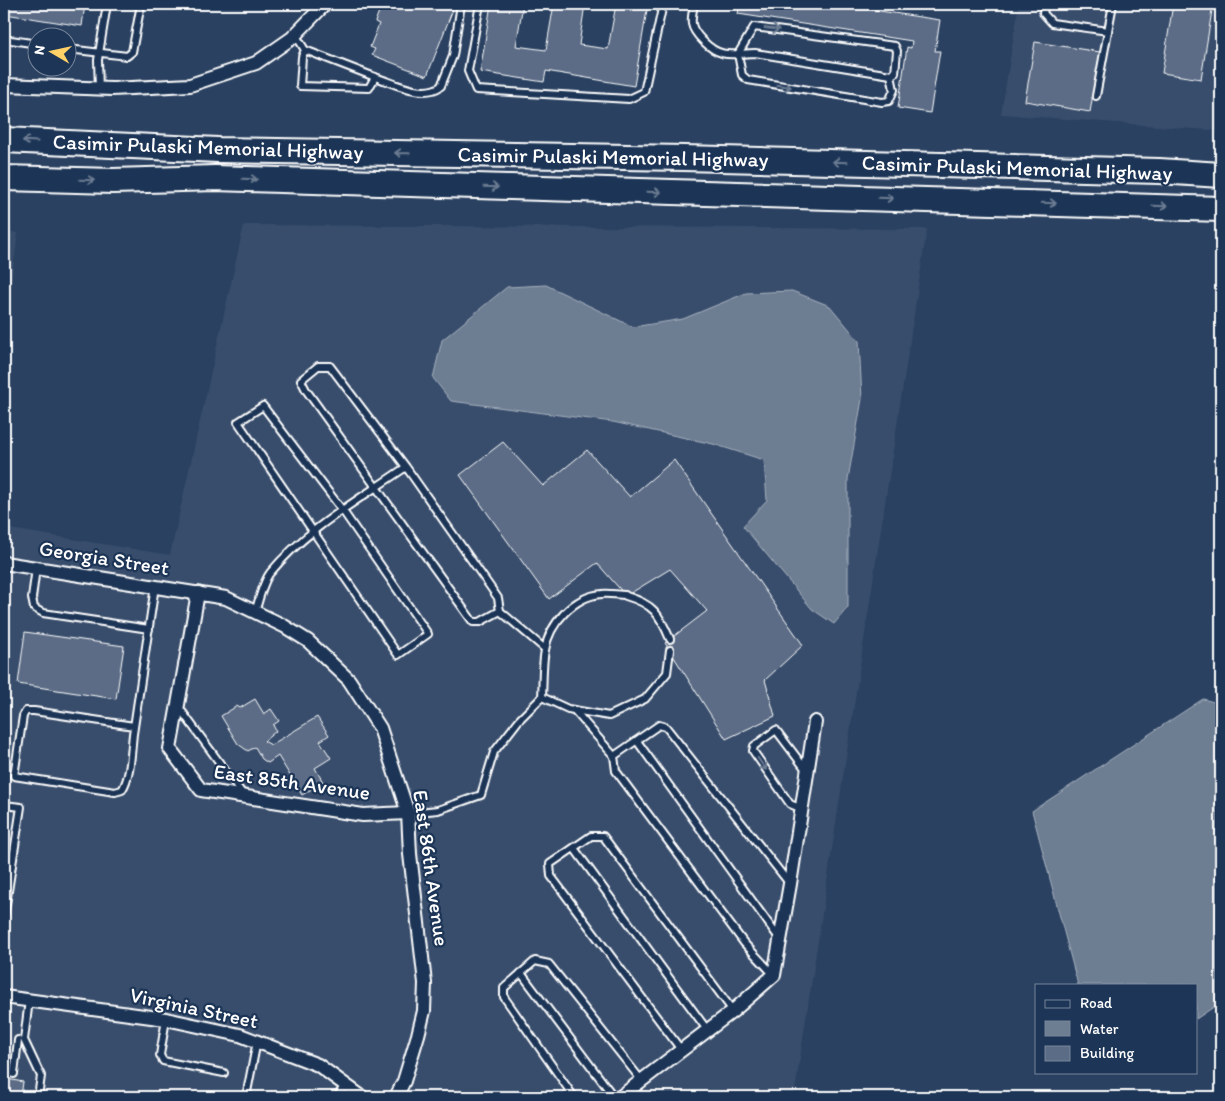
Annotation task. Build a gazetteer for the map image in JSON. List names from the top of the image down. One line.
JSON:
{"streets":{"highway":["Casimir Pulaski Memorial Highway"],"street":["Georgia Street","East 85th Avenue","East 86th Avenue","Virginia Street"]},"crossings":[["Georgia Street","East 85th Avenue"],["Georgia Street","East 86th Avenue"],["East 85th Avenue","East 86th Avenue"]],"legend":["Road","Water","Building"],"north":"left"}
